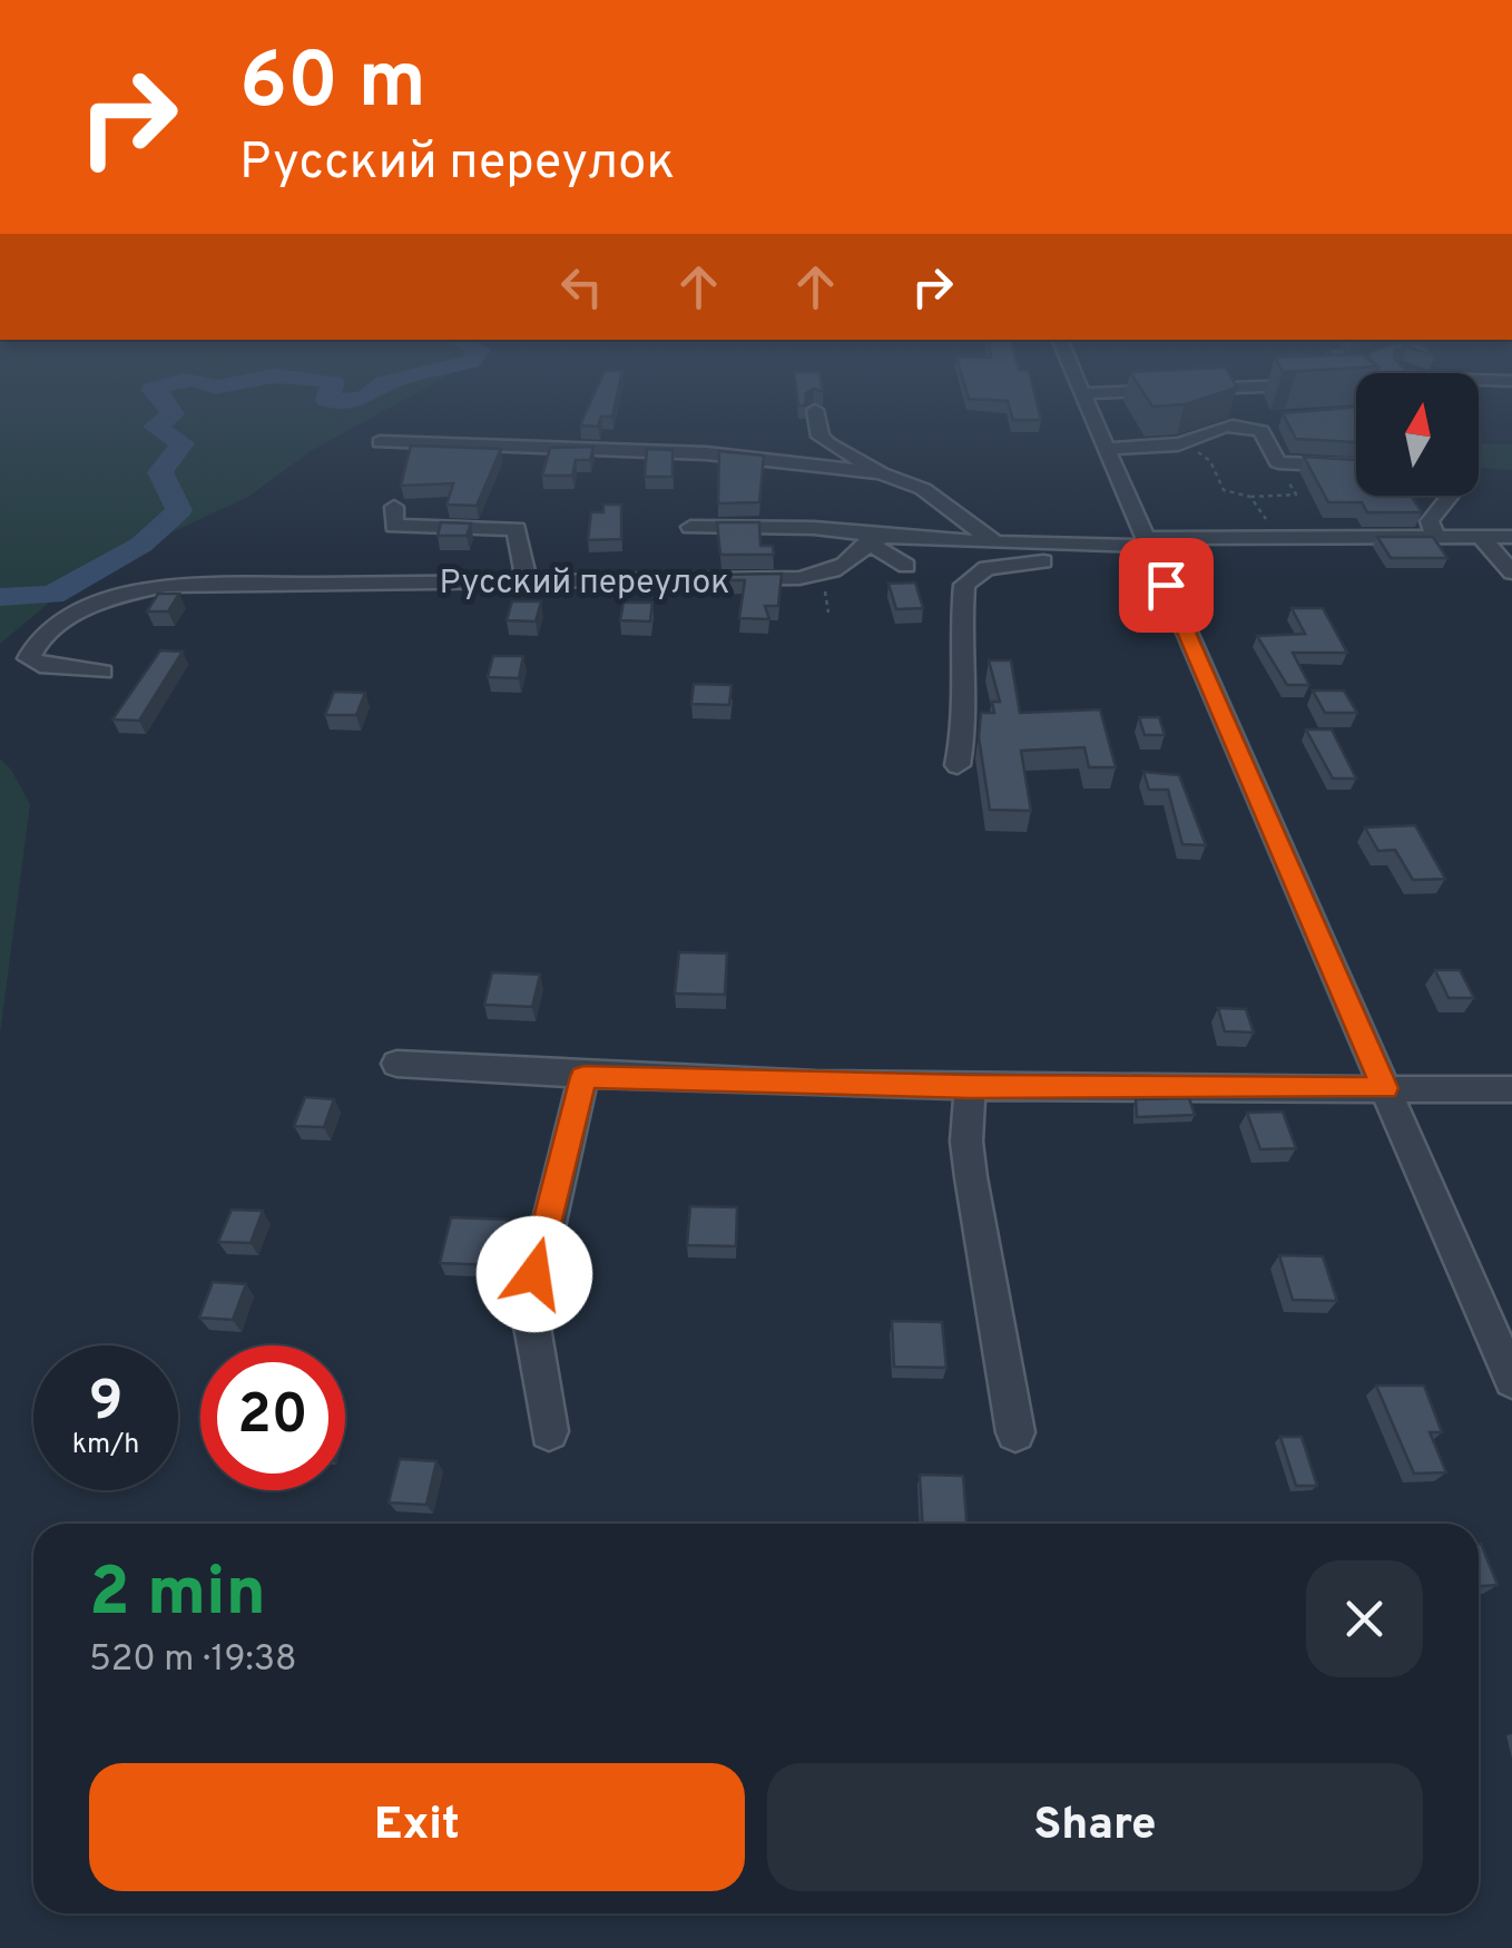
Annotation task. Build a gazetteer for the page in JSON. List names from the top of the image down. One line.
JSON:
{"streets":{"street":["Русский переулок"]},"north":"top","page":{"turn":["60 m","Русский переулок"],"speed":"9 km/h","limit":"20","heading":["2 min","520 m · 19:38"],"buttons":["Exit","Share"]}}
